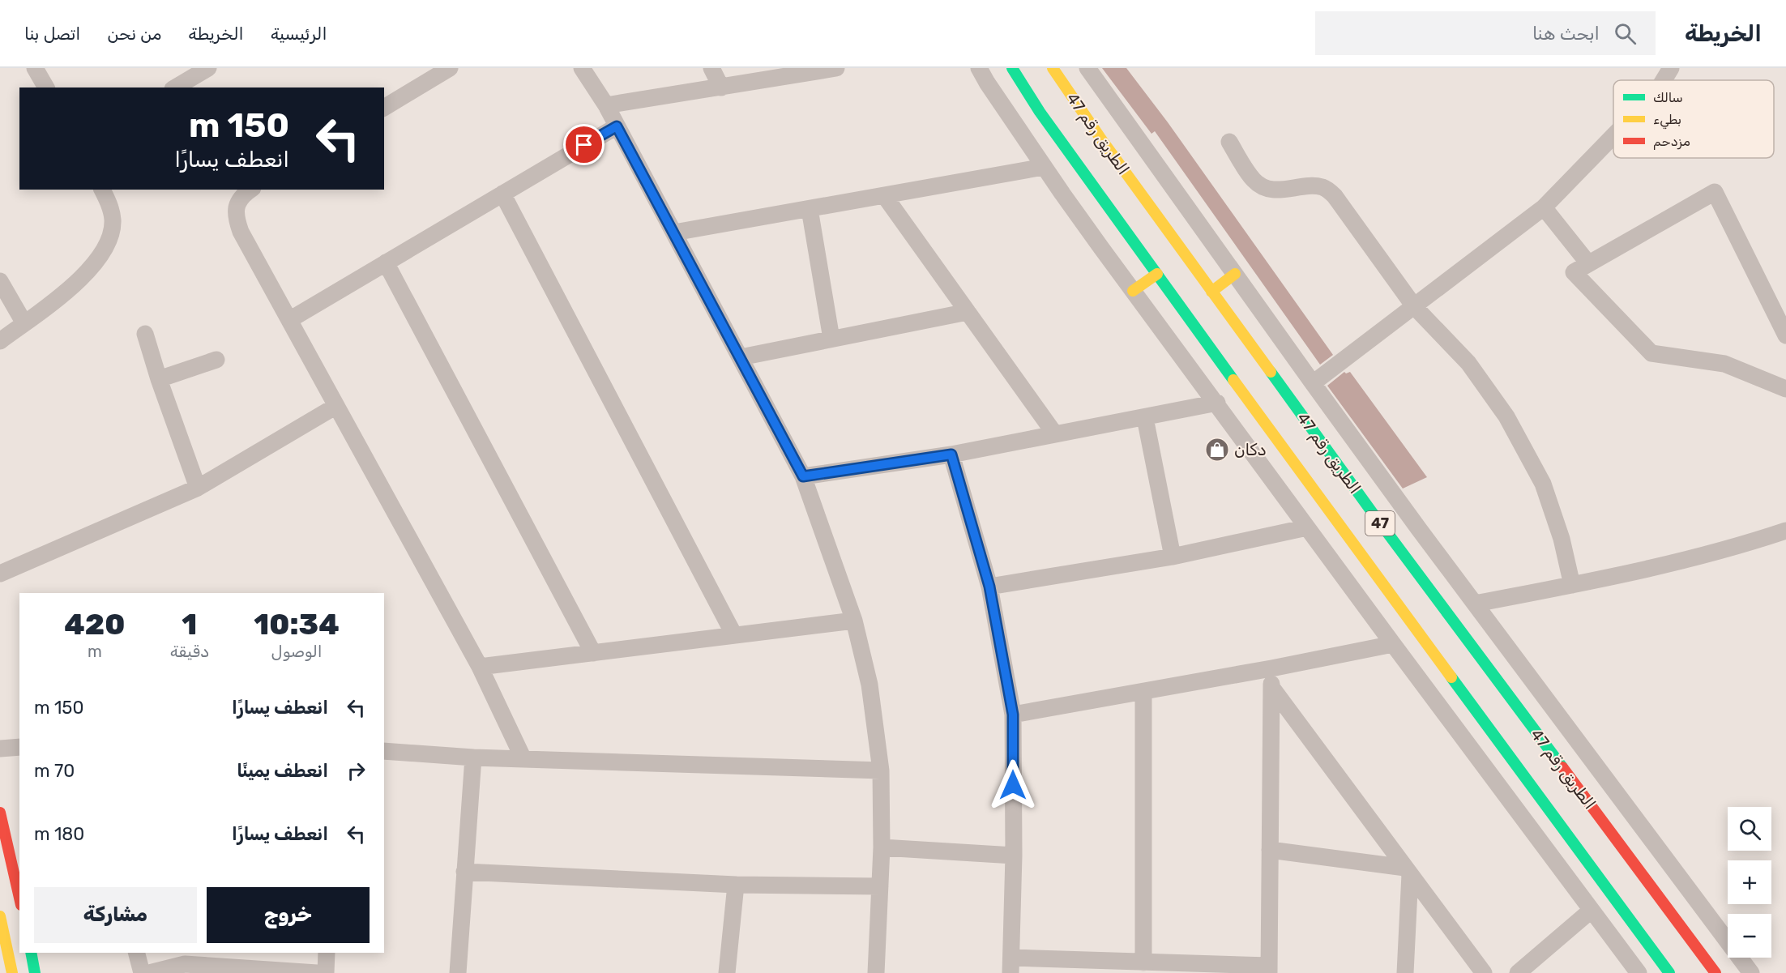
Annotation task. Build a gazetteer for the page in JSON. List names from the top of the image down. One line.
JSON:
{"streets":{"main road":["الطريق رقم 47","47"]},"places":{"shop":["دكان"]},"legend":["سالك","بطيء","مزدحم"],"page":{"header":"الخريطة","search":"ابحث هنا","nav":["الرئيسية","الخريطة","من نحن","اتصل بنا"],"turn":["150 m","انعطف يسارًا"],"eta":["10:34","الوصول","1","دقيقة","420","m"],"list":[{"name":"انعطف يسارًا","value":"150 m"},{"name":"انعطف يمينًا","value":"70 m"},{"name":"انعطف يسارًا","value":"180 m"}],"map_buttons":["+","−"],"buttons":["خروج","مشاركة"]}}
